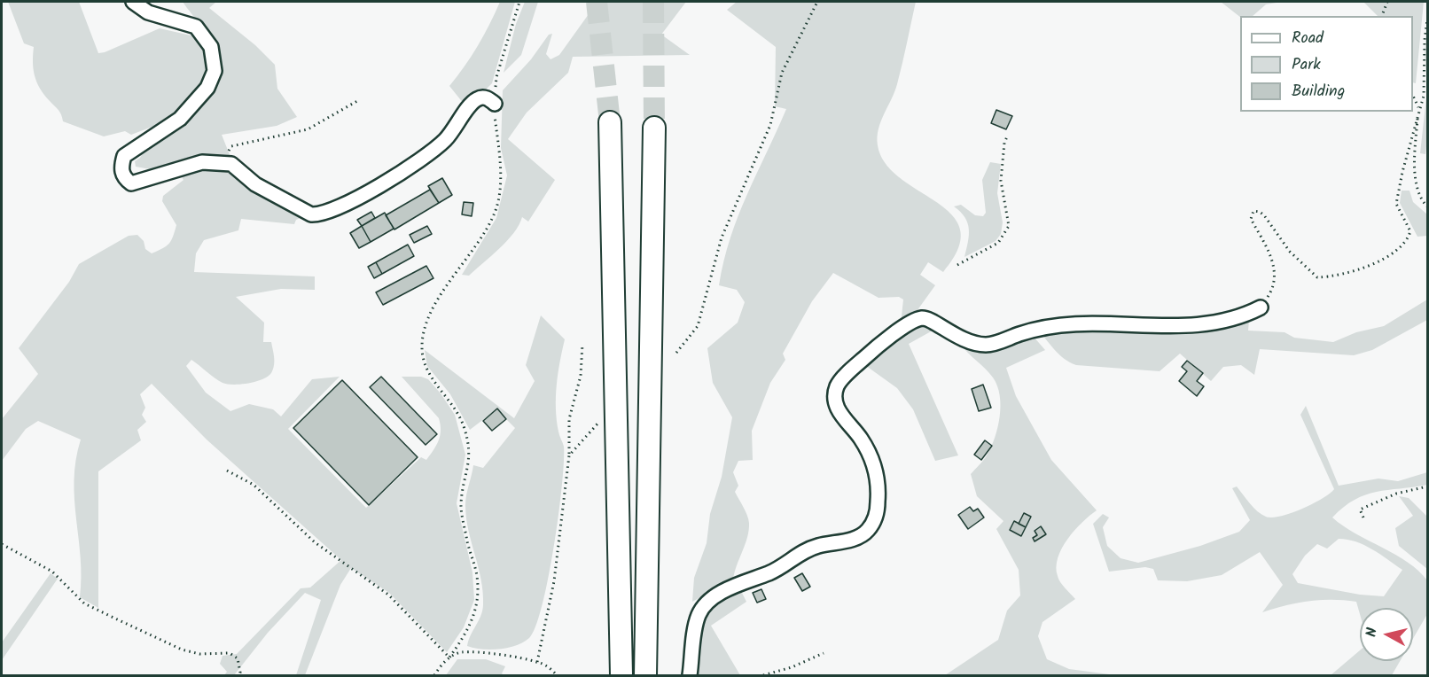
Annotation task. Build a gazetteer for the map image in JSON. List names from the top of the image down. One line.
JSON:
{"legend":["Road","Park","Building"],"north":"left"}
